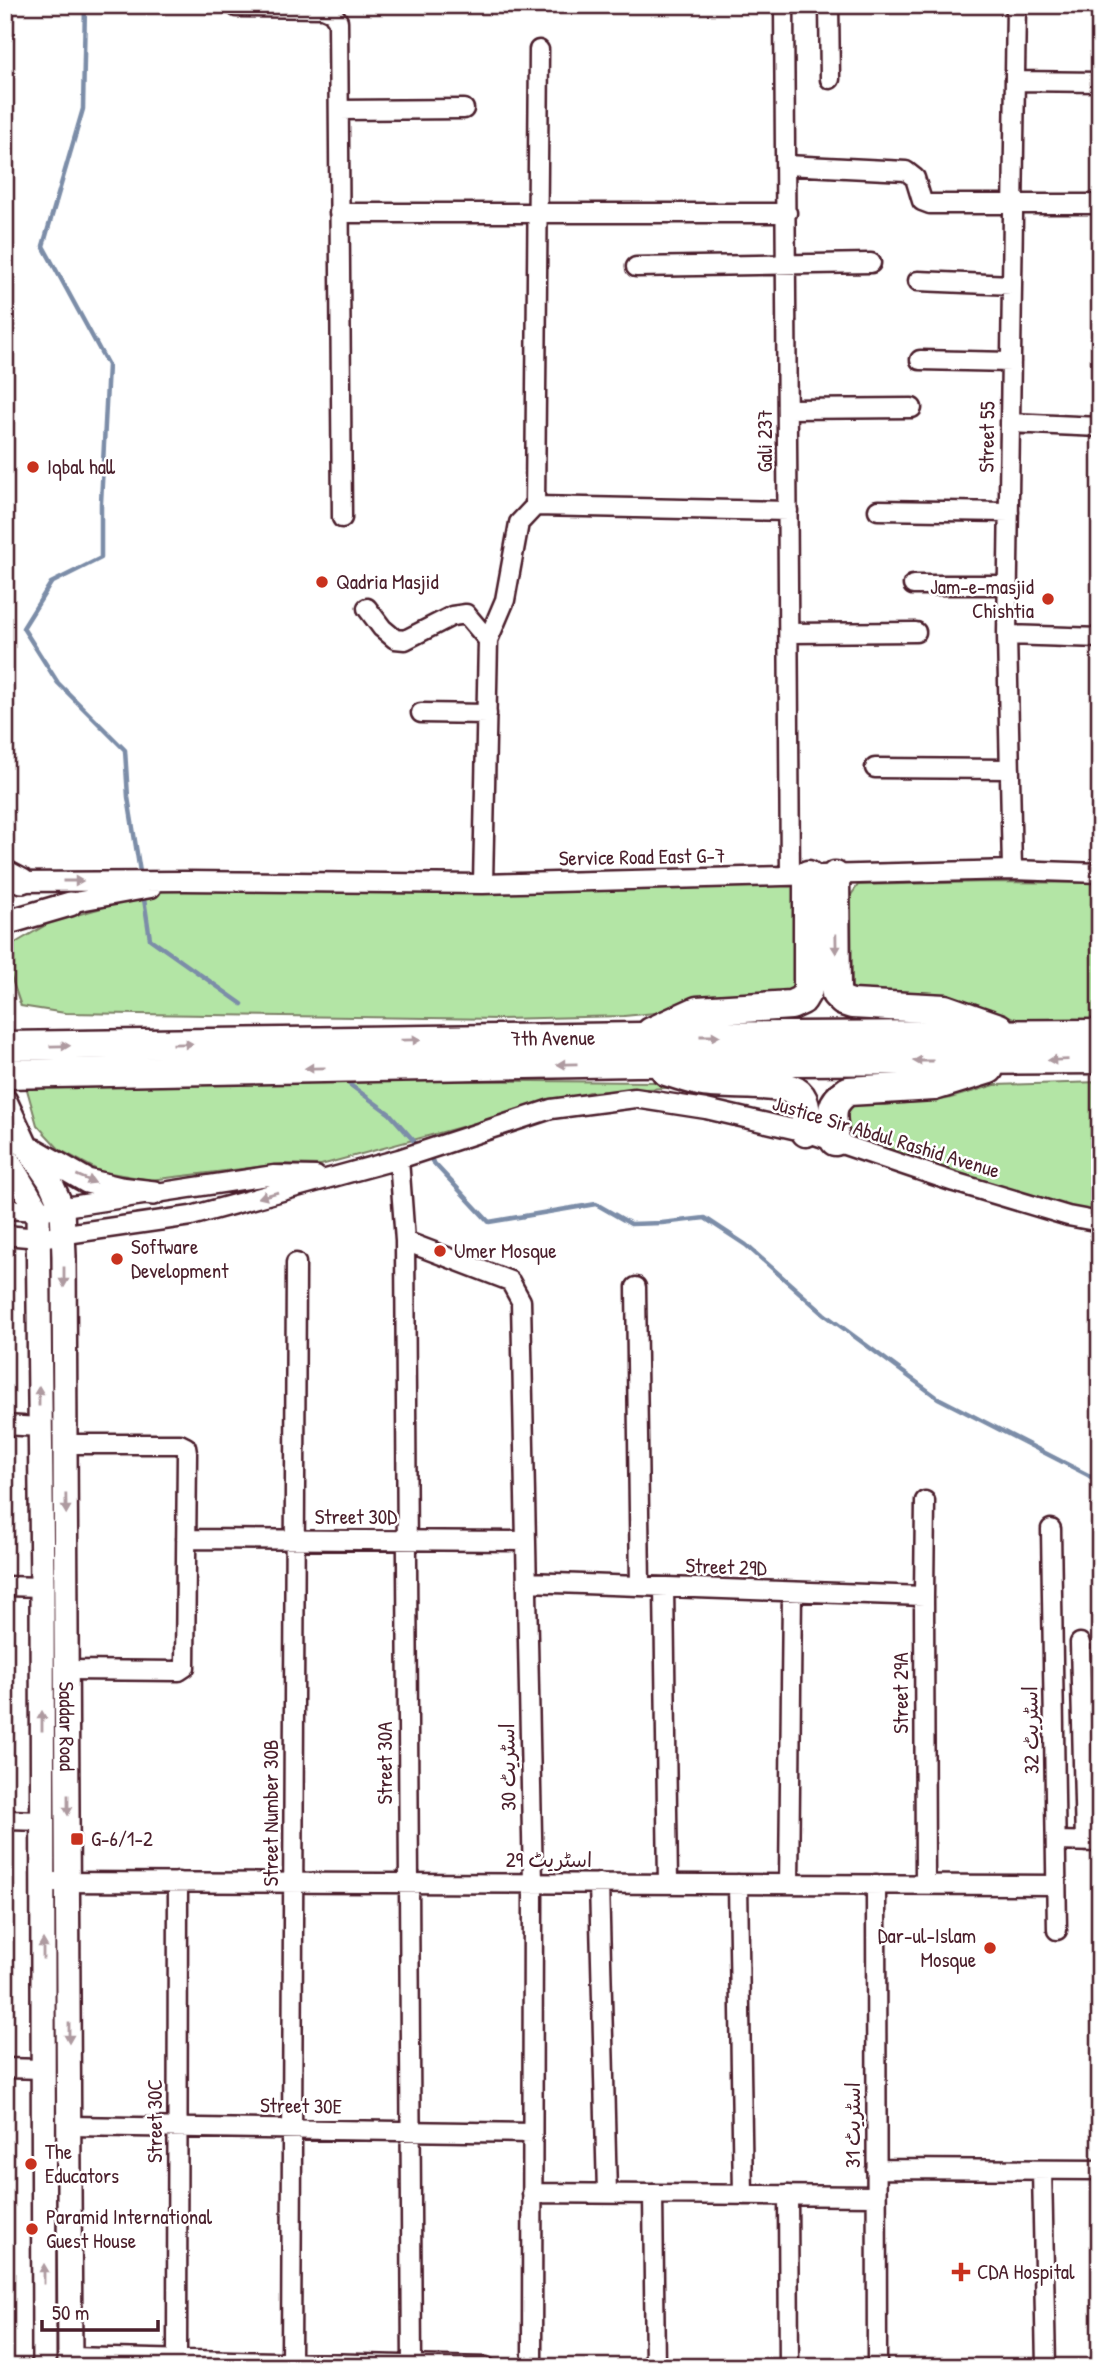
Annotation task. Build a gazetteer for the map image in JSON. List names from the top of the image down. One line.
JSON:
{"streets":{"main road":["7th Avenue"],"street":["Street 55","Gali 237","Service Road East G-7","Justice Sir Abdul Rashid Avenue","Street 30D","Street 29D","Street 29A","Saddar Road","اسٹریٹ 32","Street 30A","اسٹریٹ 30","Street Number 30B","اسٹریٹ 29","Street 30E","Street 30C","اسٹریٹ 31"]},"crossings":[["Street 55","Service Road East G-7"],["Gali 237","Service Road East G-7"],["Justice Sir Abdul Rashid Avenue","Saddar Road"],["Justice Sir Abdul Rashid Avenue","Street 30A"],["Street 30D","Street 30A"],["Street 30D","اسٹریٹ 30"],["Street 30D","Street Number 30B"],["Street 29D","Street 29A"],["Street 29D","اسٹریٹ 30"],["Street 29A","اسٹریٹ 29"],["Saddar Road","اسٹریٹ 29"],["Saddar Road","Street 30E"],["اسٹریٹ 32","اسٹریٹ 29"],["Street 30A","اسٹریٹ 30"],["Street 30A","اسٹریٹ 29"],["Street 30A","Street 30E"],["اسٹریٹ 30","اسٹریٹ 29"],["اسٹریٹ 30","Street 30E"],["Street Number 30B","اسٹریٹ 29"],["Street Number 30B","Street 30E"],["اسٹریٹ 29","Street 30C"],["اسٹریٹ 29","اسٹریٹ 31"],["Street 30E","Street 30C"]],"places":{"other":["Iqbal hall","Qadria Masjid","Jam-e-masjid Chishtia","Umer Mosque","Software Development","Dar-ul-Islam Mosque","The Educators","Paramid International Guest House"],"transit":["G-6/1-2"],"health":["CDA Hospital"]},"scale_bar":"50 m"}
